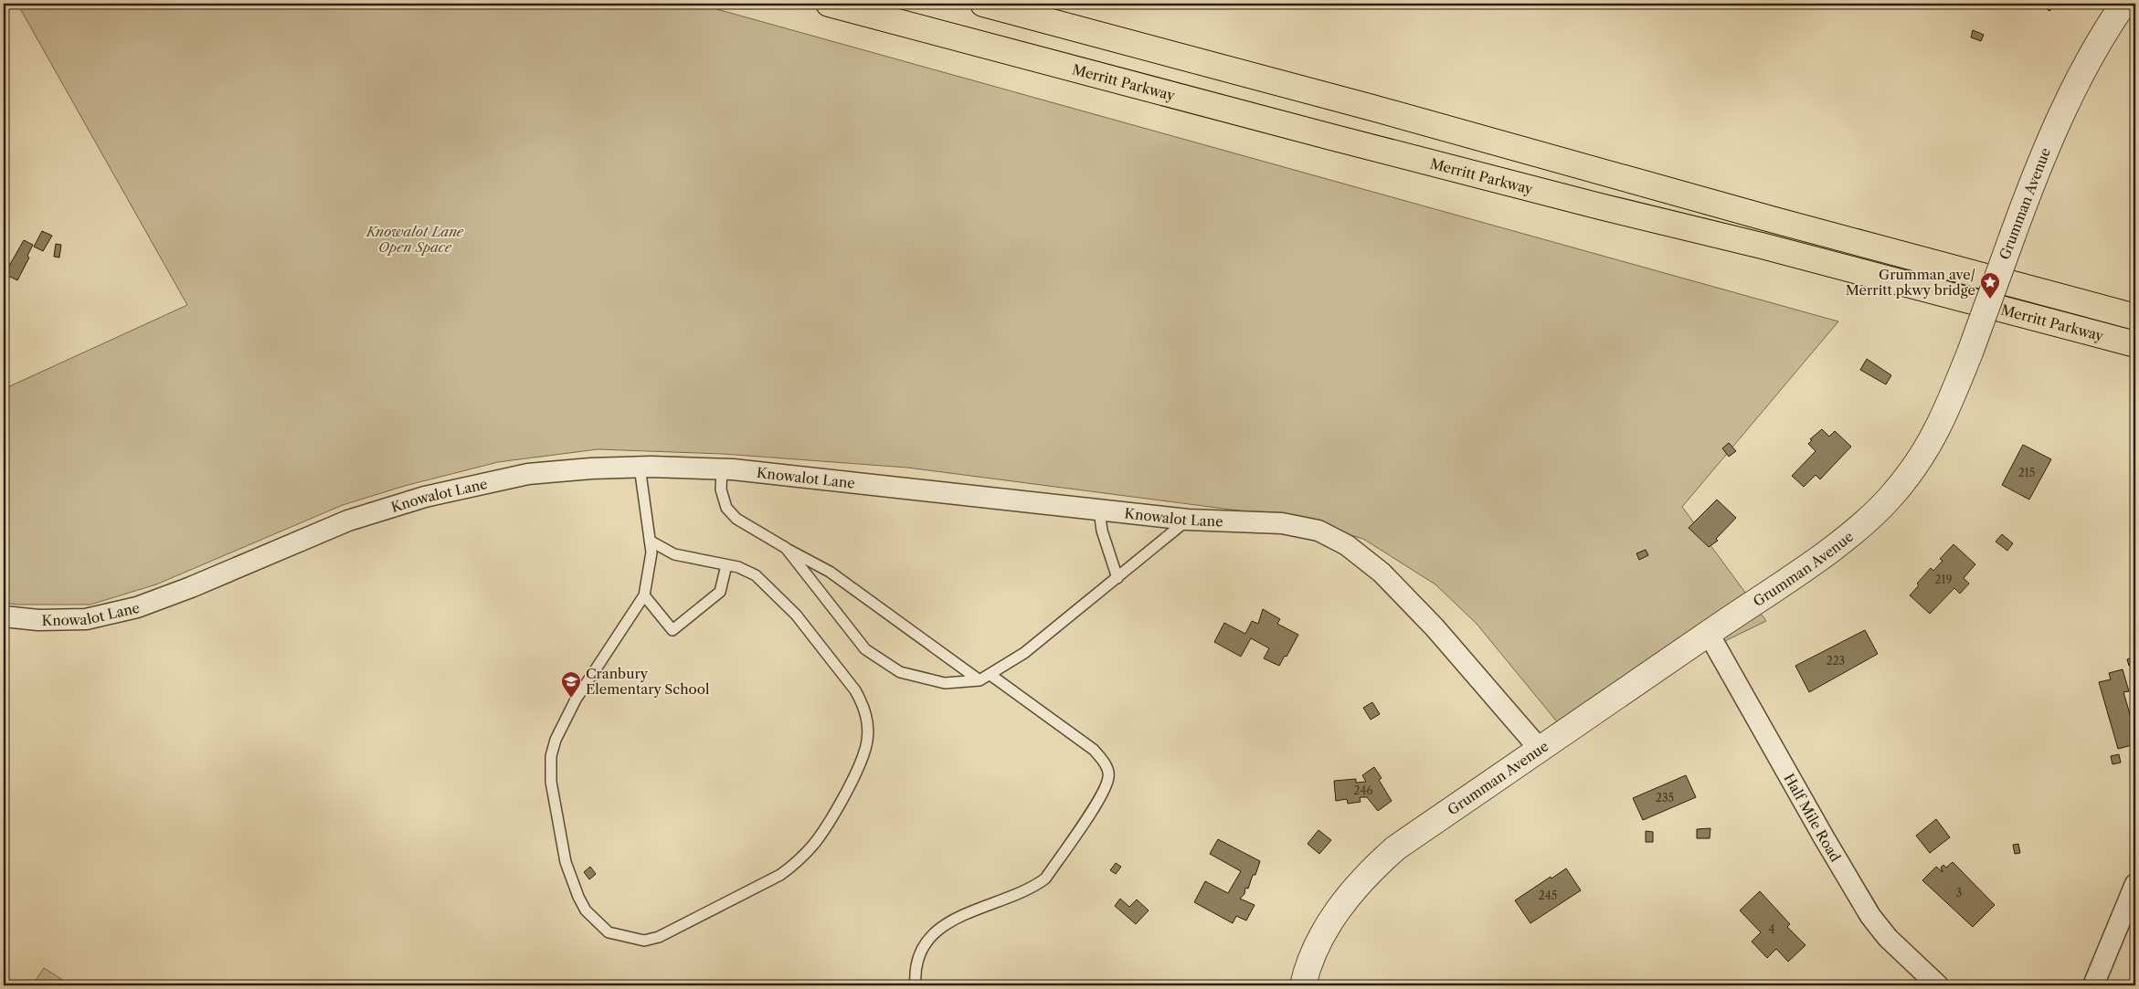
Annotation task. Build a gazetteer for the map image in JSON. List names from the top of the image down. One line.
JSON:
{"streets":{"highway":["Merritt Parkway"],"street":["Grumman Avenue","Knowalot Lane","Half Mile Road"]},"crossings":[["Grumman Avenue","Knowalot Lane"],["Grumman Avenue","Half Mile Road"]],"parks":["Knowalot Lane Open Space"],"places":{"place":["Grumman ave/ Merritt pkwy bridge"],"school or university":["Cranbury Elementary School"]},"house_numbers":["215","219","223","246","235","3","245","4"]}
